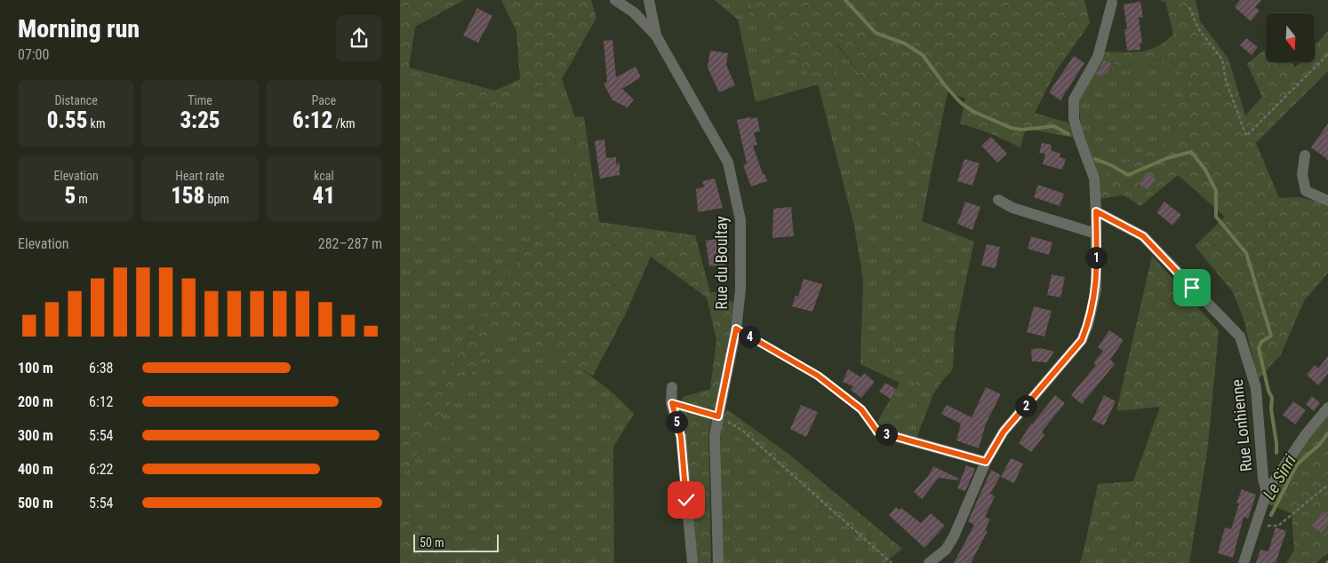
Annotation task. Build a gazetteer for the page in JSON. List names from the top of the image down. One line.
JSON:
{"streets":{"street":["Rue du Boultay","Rue Lonhienne"]},"water":["Le Sinri"],"scale_bar":"50 m","north":"bottom","page":{"heading":["Morning run","07:00"],"stats":[["Distance","0.55 km"],["Time","3:25"],["Pace","6:12 /km"],["Elevation","5 m"],["Heart rate","158 bpm"],["kcal","41"]],"chart":["Elevation","282–287 m"],"pins":["1","4","2","5","3"],"list":[{"name":"100 m","note":"6:38"},{"name":"200 m","note":"6:12"},{"name":"300 m","note":"5:54"},{"name":"400 m","note":"6:22"},{"name":"500 m","note":"5:54"}],"scale":"50 m"}}
